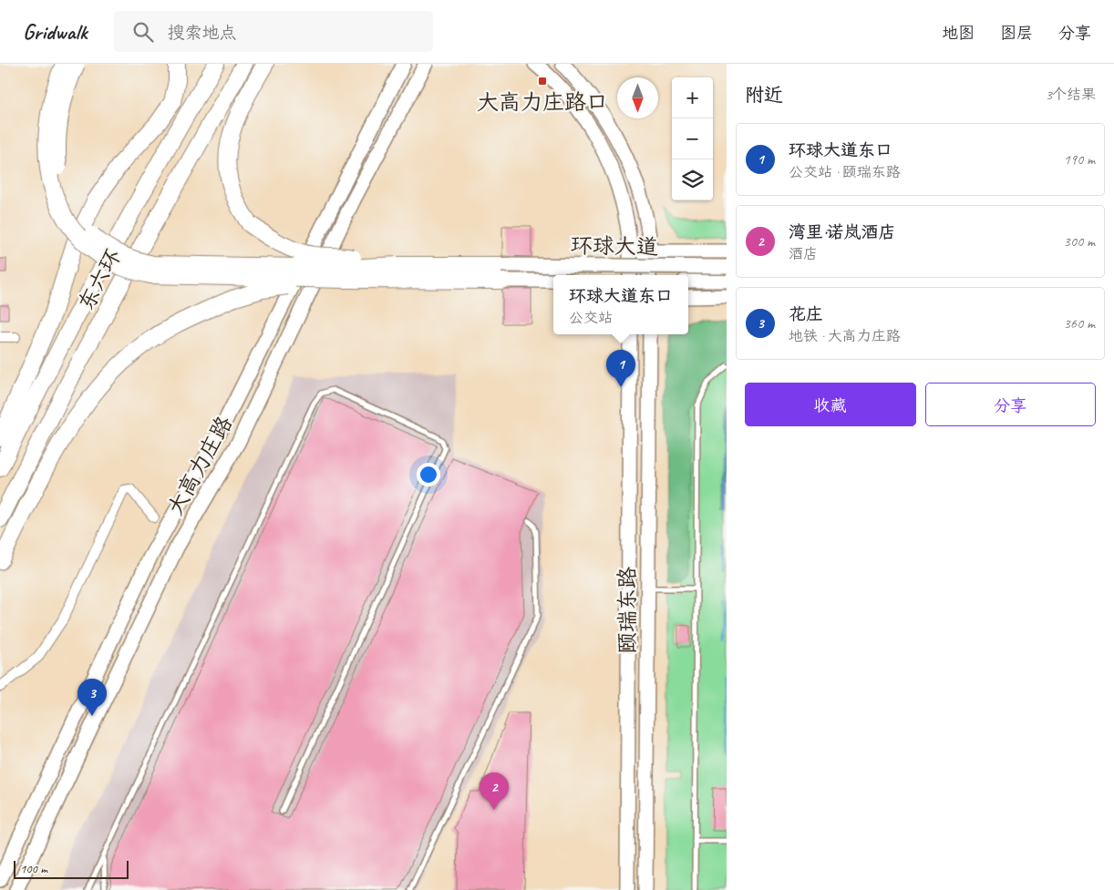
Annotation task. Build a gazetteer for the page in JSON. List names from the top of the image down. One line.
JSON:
{"streets":{"highway":["东六环"],"main road":["环球大道","大高力庄路","颐瑞东路"]},"places":{"transit":["大高力庄路口"]},"scale_bar":"100 m","north":"bottom","page":{"header":"Gridwalk","search":"搜索地点","nav":["地图","图层","分享"],"heading":["附近","3个结果"],"map_buttons":["+","−"],"list":[{"mark":"1","name":"环球大道东口","note":"公交站 · 颐瑞东路","value":"190 m"},{"mark":"2","name":"湾里·诺岚酒店","note":"酒店","value":"300 m"},{"mark":"3","name":"花庄","note":"地铁 · 大高力庄路","value":"360 m"}],"popup":["环球大道东口","公交站"],"pins":["1","3","2"],"buttons":["收藏","分享"],"scale":"100 m"}}
